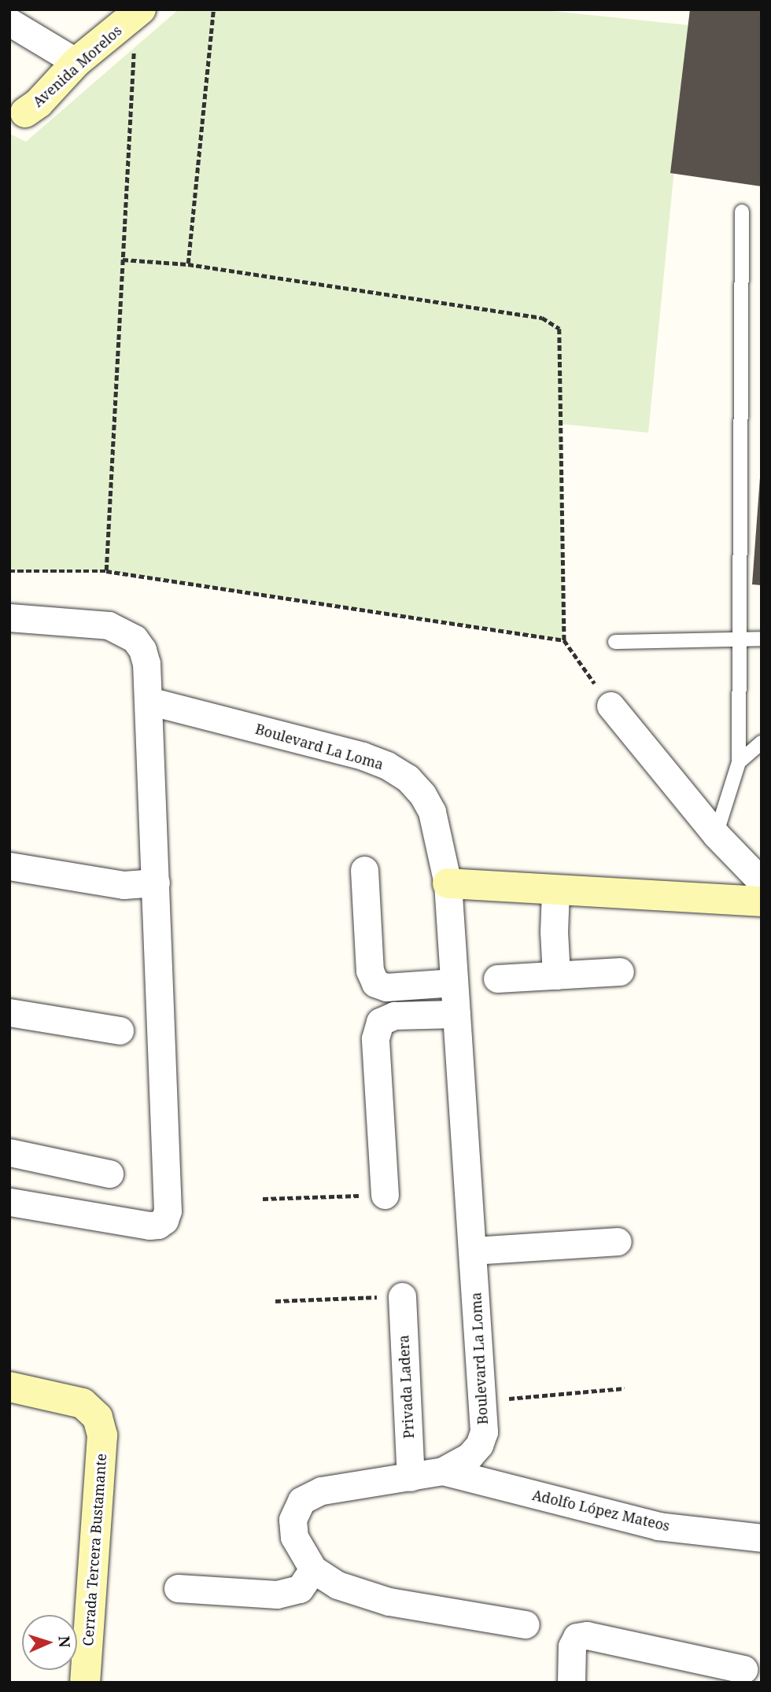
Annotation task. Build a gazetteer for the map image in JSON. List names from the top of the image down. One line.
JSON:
{"streets":{"main road":["Avenida Morelos","Cerrada Tercera Bustamante"],"street":["Boulevard La Loma","Privada Ladera","Adolfo López Mateos"]},"crossings":[["Boulevard La Loma","Privada Ladera"],["Boulevard La Loma","Adolfo López Mateos"]],"north":"right"}
